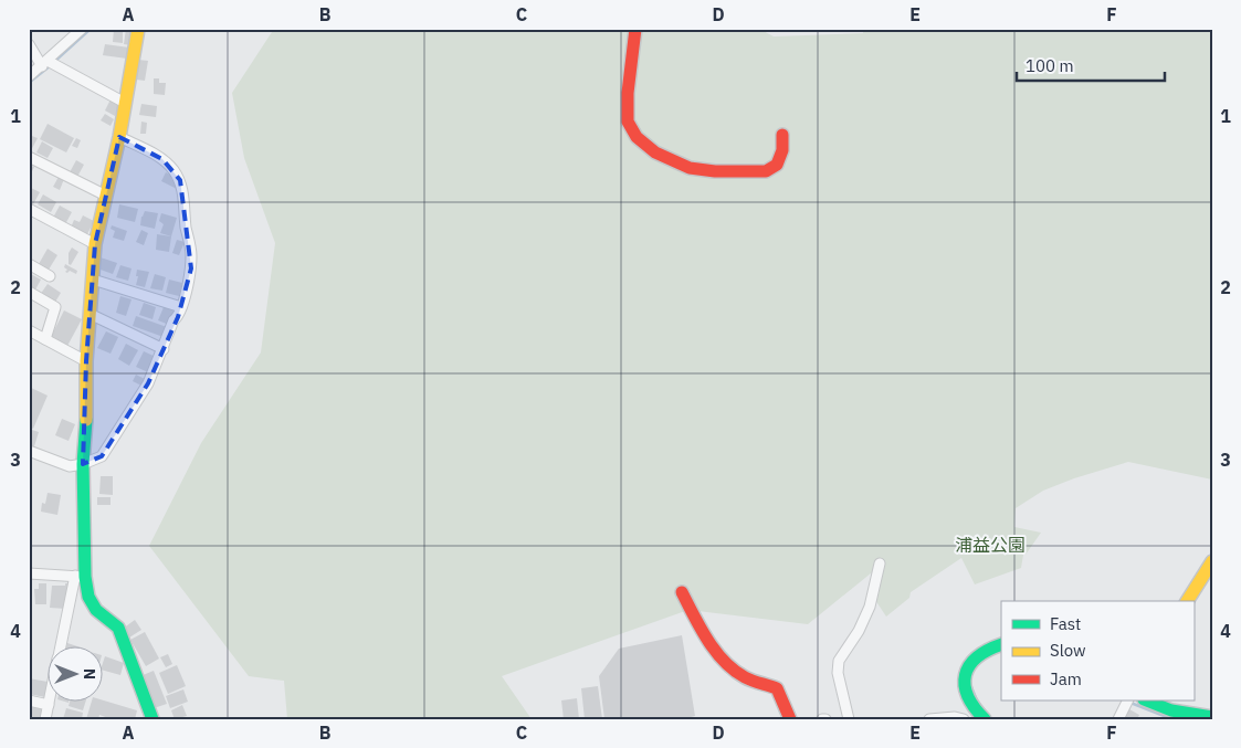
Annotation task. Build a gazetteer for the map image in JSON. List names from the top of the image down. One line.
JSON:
{"parks":["浦益公園"],"legend":["Fast","Slow","Jam"],"scale_bar":"100 m","north":"right","grid":{"columns":["A","B","C","D","E","F"],"rows":["1","2","3","4"]}}
